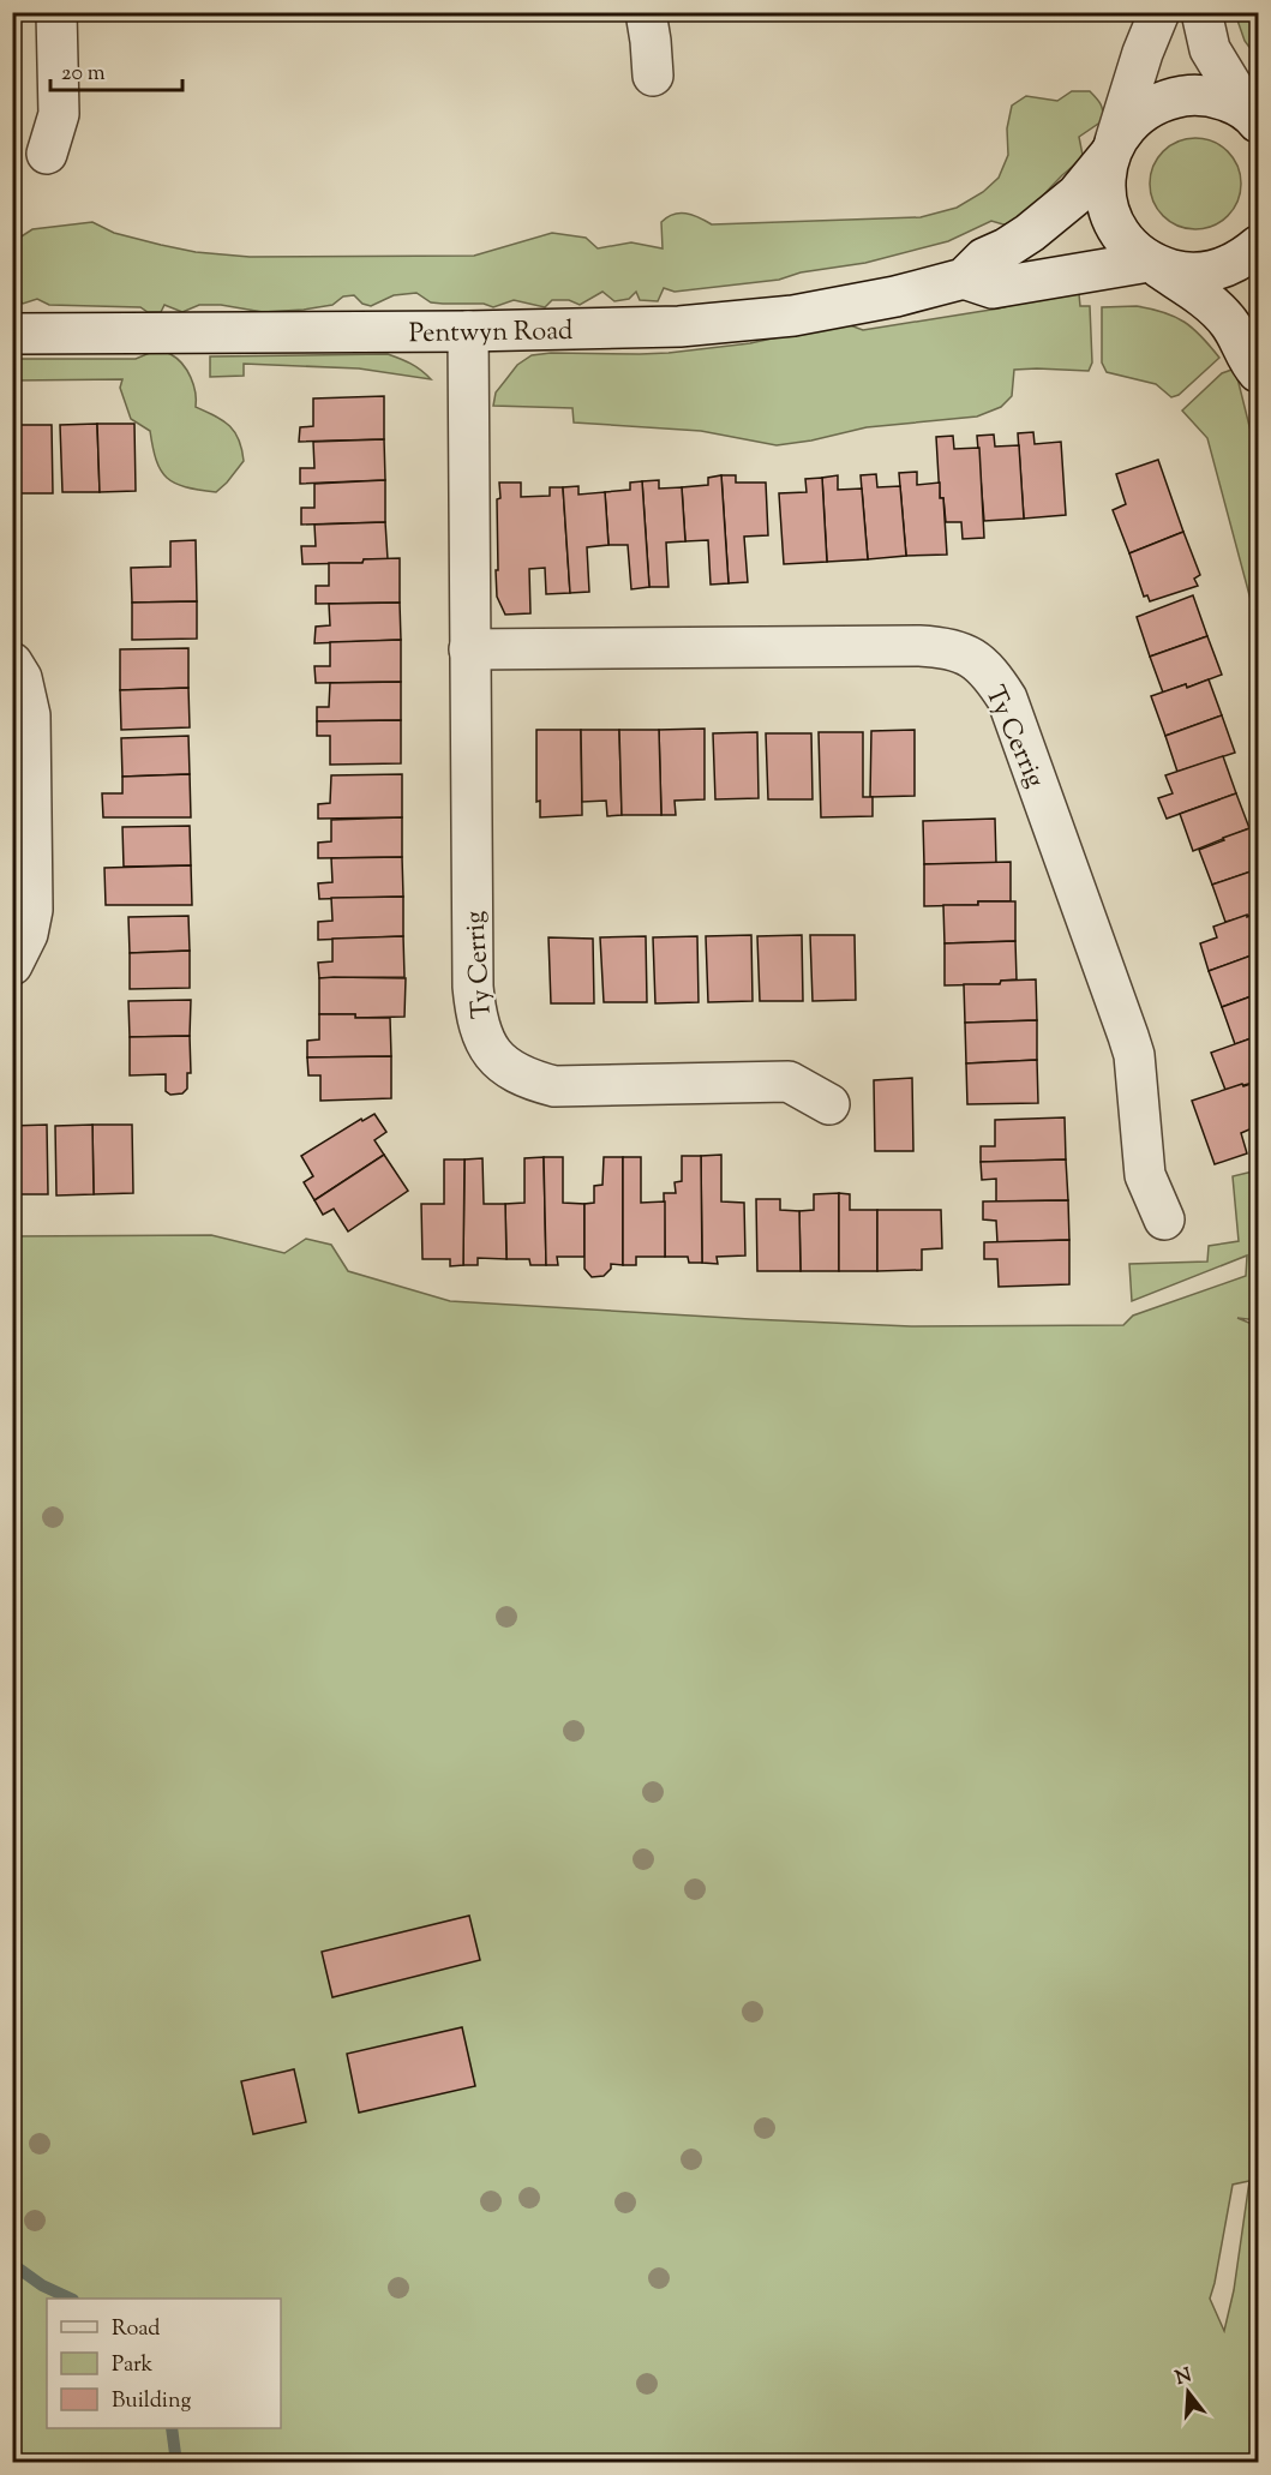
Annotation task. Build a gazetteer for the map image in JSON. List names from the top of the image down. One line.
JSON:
{"streets":{"street":["Pentwyn Road","Ty Cerrig"]},"crossings":[["Pentwyn Road","Ty Cerrig"]],"legend":["Road","Park","Building"],"scale_bar":"20 m","north":"top"}
